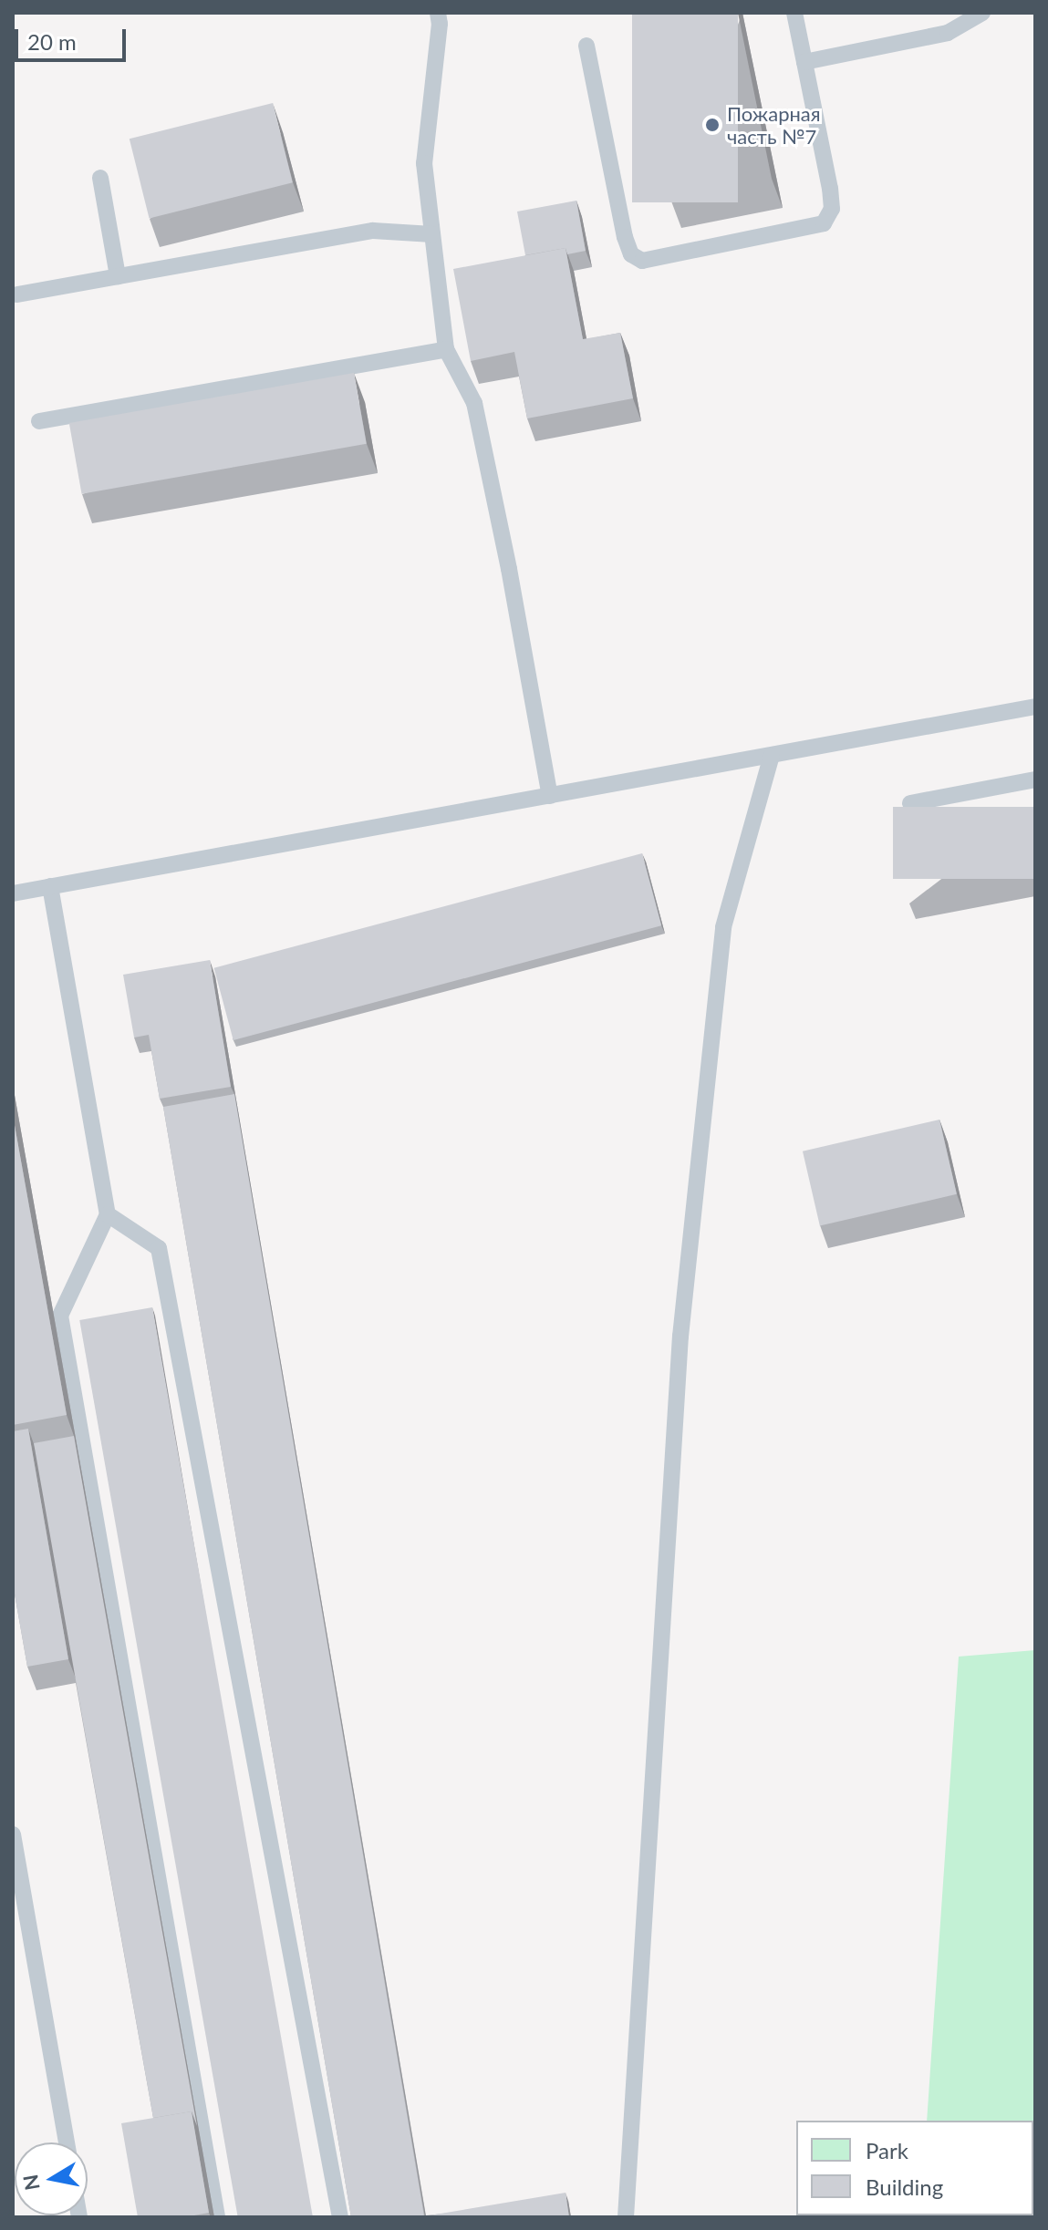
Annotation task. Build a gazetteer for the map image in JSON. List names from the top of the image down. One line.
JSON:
{"places":["Пожарная часть №7"],"legend":["Park","Building"],"scale_bar":"20 m","north":"left"}
